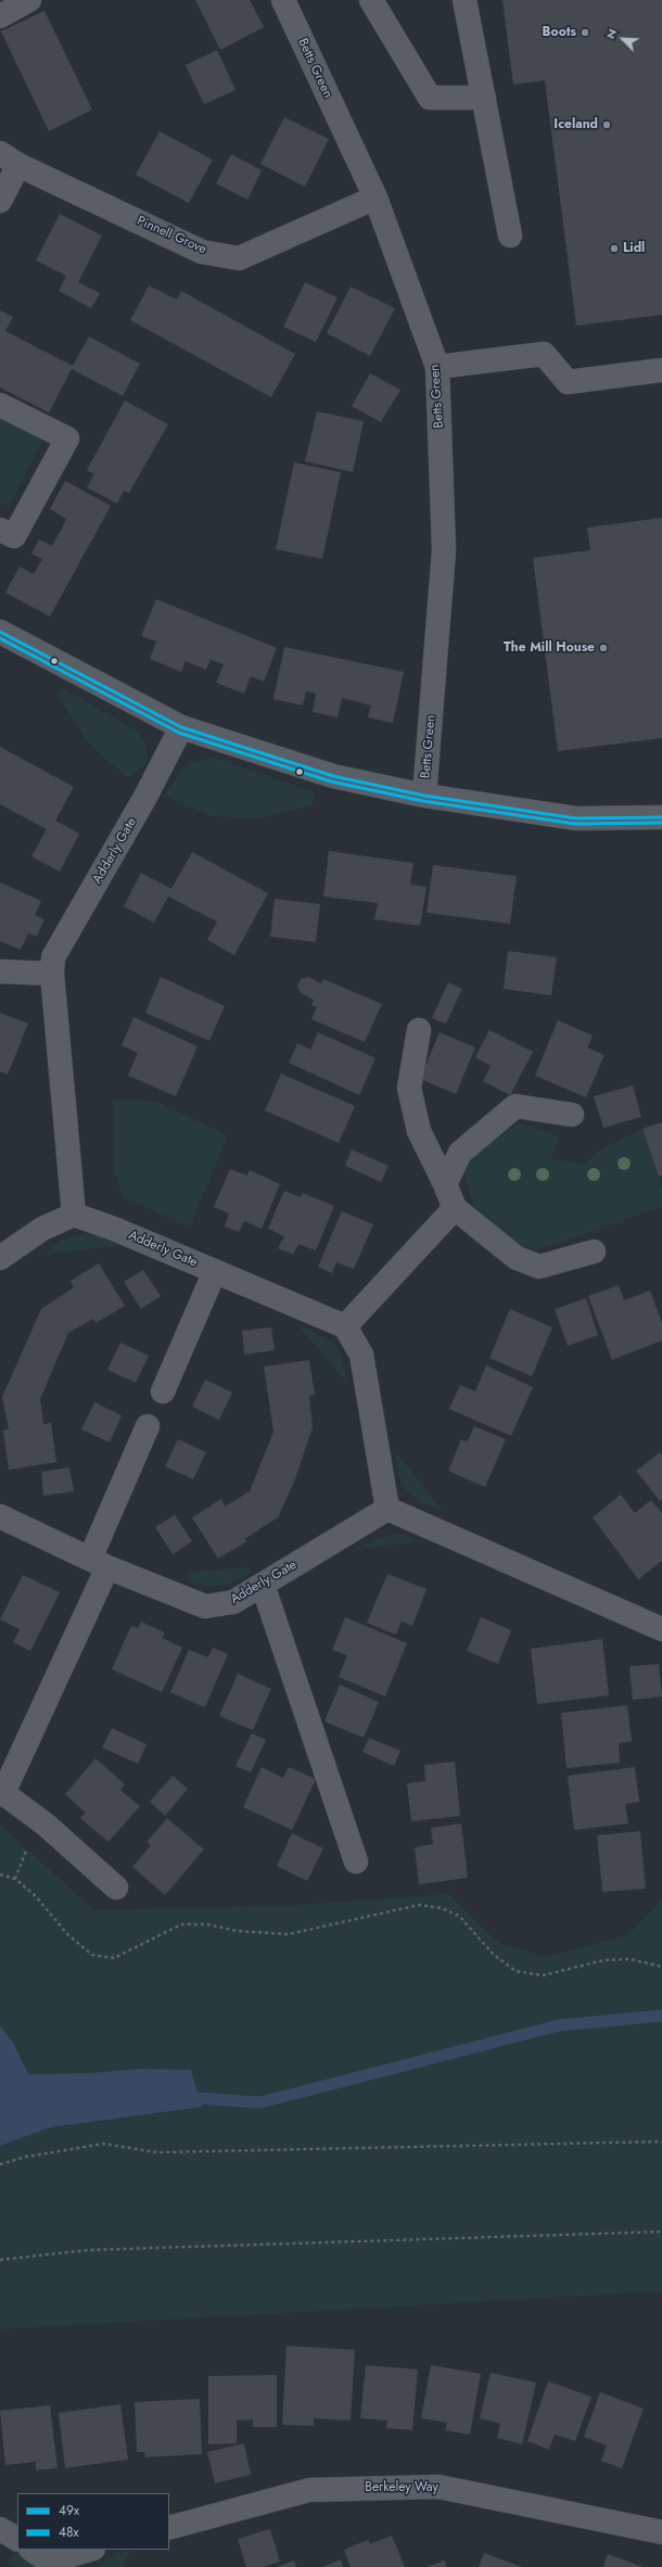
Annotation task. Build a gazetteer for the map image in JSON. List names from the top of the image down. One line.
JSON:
{"streets":{"street":["Betts Green","Pinnell Grove","Adderly Gate","Berkeley Way"]},"crossings":[["Betts Green","Pinnell Grove"]],"places":["Boots","Iceland","Lidl","The Mill House"],"lines":["transit line 49x","transit line 48x"],"legend":["49x","48x"],"north":"top left"}
